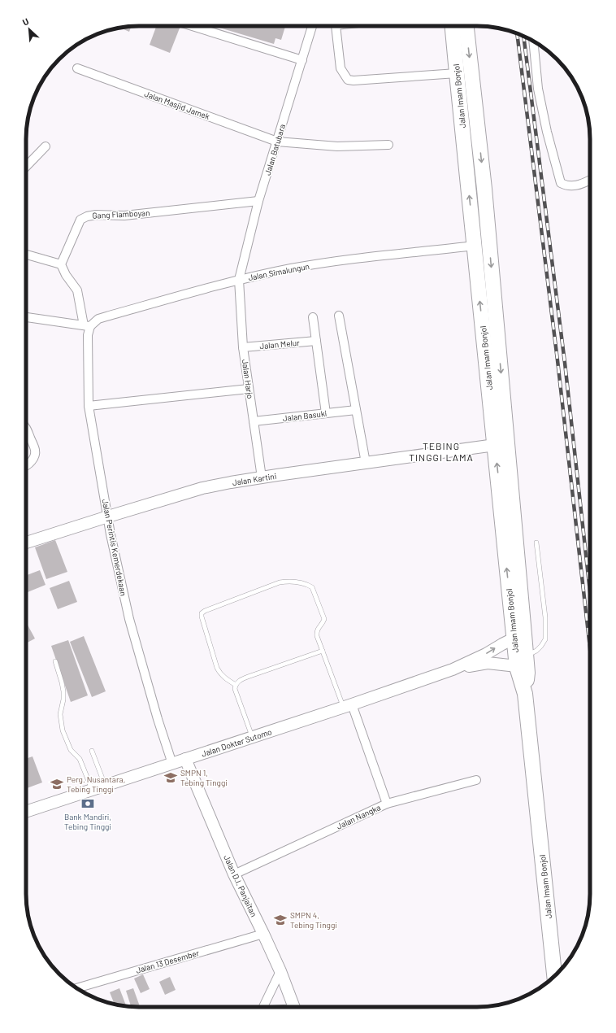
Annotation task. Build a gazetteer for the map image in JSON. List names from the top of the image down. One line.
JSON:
{"streets":{"highway":["Jalan Imam Bonjol"],"street":["Jalan Masjid Jamek","Jalan Batubara","Gang Flamboyan","Jalan Simalungun","Jalan Melur","Jalan Harjo","Jalan Basuki","Jalan Kartini","Jalan Perintis Kemerdekaan","Jalan Dokter Sutomo","Jalan Nangka","Jalan D.I. Panjaitan","Jalan 13 Desember"]},"crossings":[["Jalan Imam Bonjol","Jalan Simalungun"],["Jalan Imam Bonjol","Jalan Kartini"],["Jalan Imam Bonjol","Jalan Dokter Sutomo"],["Jalan Masjid Jamek","Jalan Batubara"],["Jalan Batubara","Gang Flamboyan"],["Jalan Batubara","Jalan Simalungun"],["Jalan Batubara","Jalan Harjo"],["Jalan Simalungun","Jalan Harjo"],["Jalan Simalungun","Jalan Perintis Kemerdekaan"],["Jalan Melur","Jalan Harjo"],["Jalan Harjo","Jalan Basuki"],["Jalan Harjo","Jalan Kartini"],["Jalan Kartini","Jalan Perintis Kemerdekaan"],["Jalan Perintis Kemerdekaan","Jalan Dokter Sutomo"],["Jalan Dokter Sutomo","Jalan Nangka"],["Jalan Dokter Sutomo","Jalan D.I. Panjaitan"],["Jalan Nangka","Jalan D.I. Panjaitan"],["Jalan D.I. Panjaitan","Jalan 13 Desember"]],"districts":["TEBING TINGGI LAMA"],"places":{"school or university":["SMPN 1, Tebing Tinggi","Perg. Nusantara, Tebing Tinggi","SMPN 4, Tebing Tinggi"],"bank":["Bank Mandiri, Tebing Tinggi"]},"north":"top left"}
